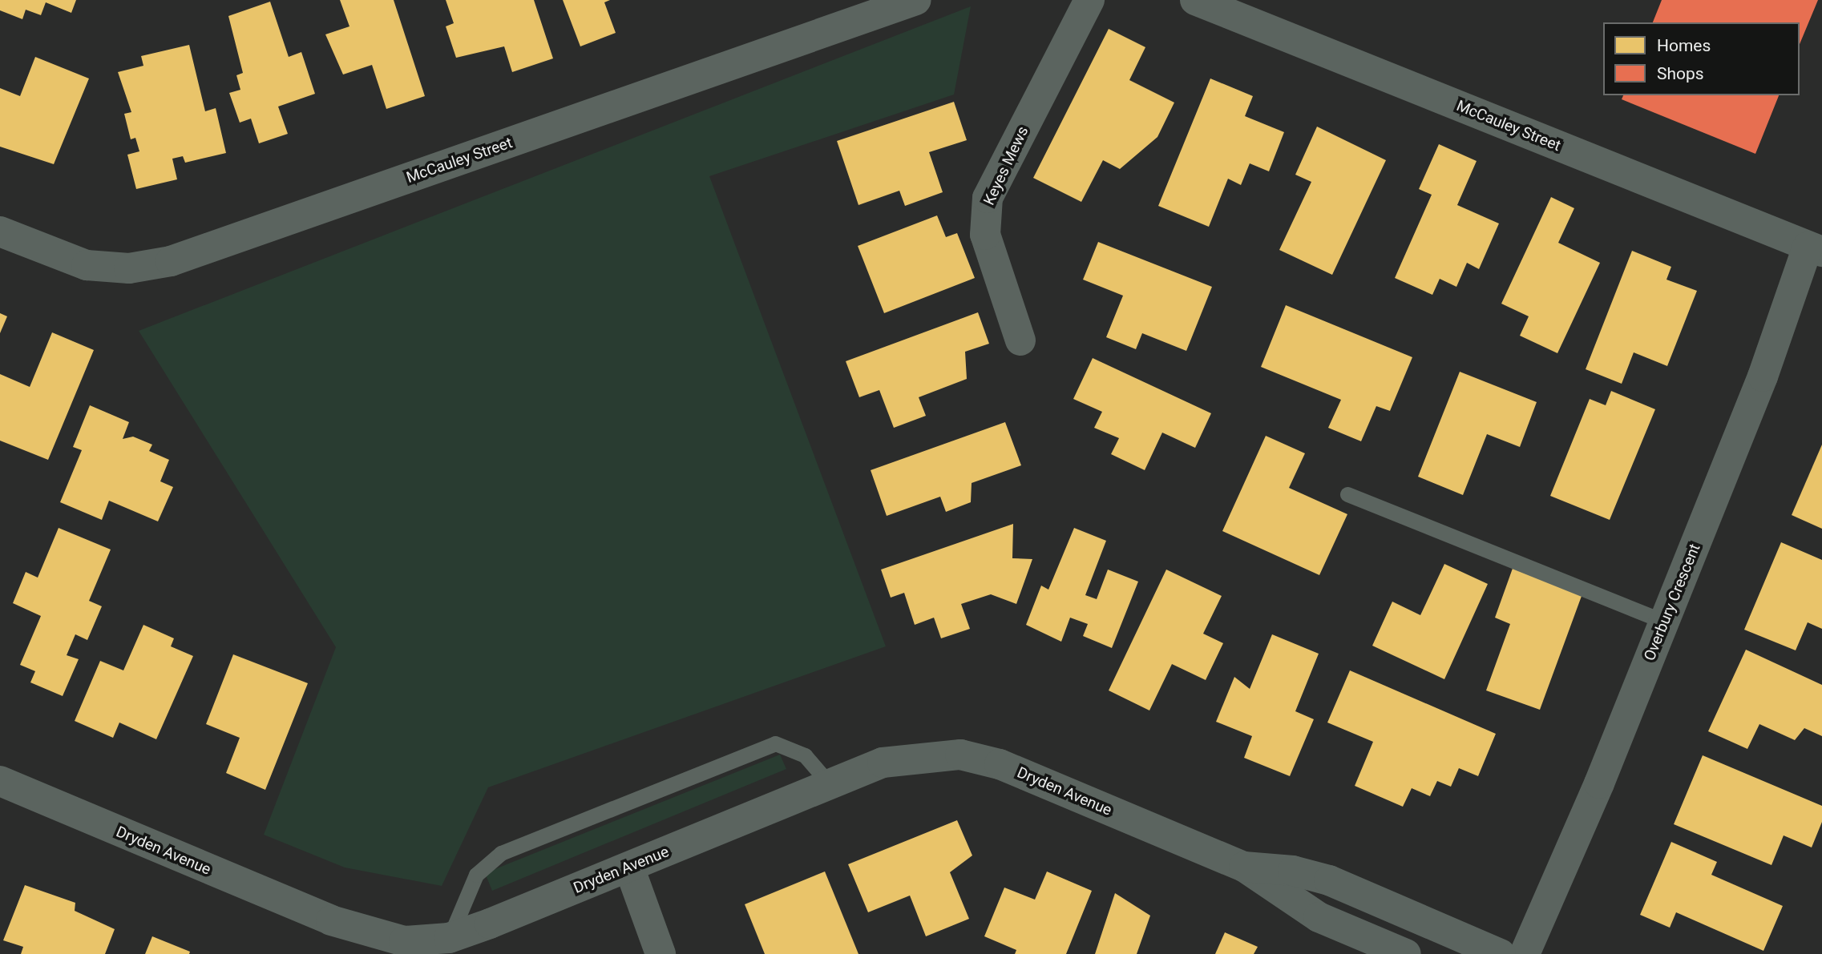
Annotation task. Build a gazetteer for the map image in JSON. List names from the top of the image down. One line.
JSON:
{"streets":{"street":["McCauley Street","Keyes Mews","Overbury Crescent","Dryden Avenue"]},"crossings":[["McCauley Street","Overbury Crescent"]],"legend":["Homes","Shops"]}
